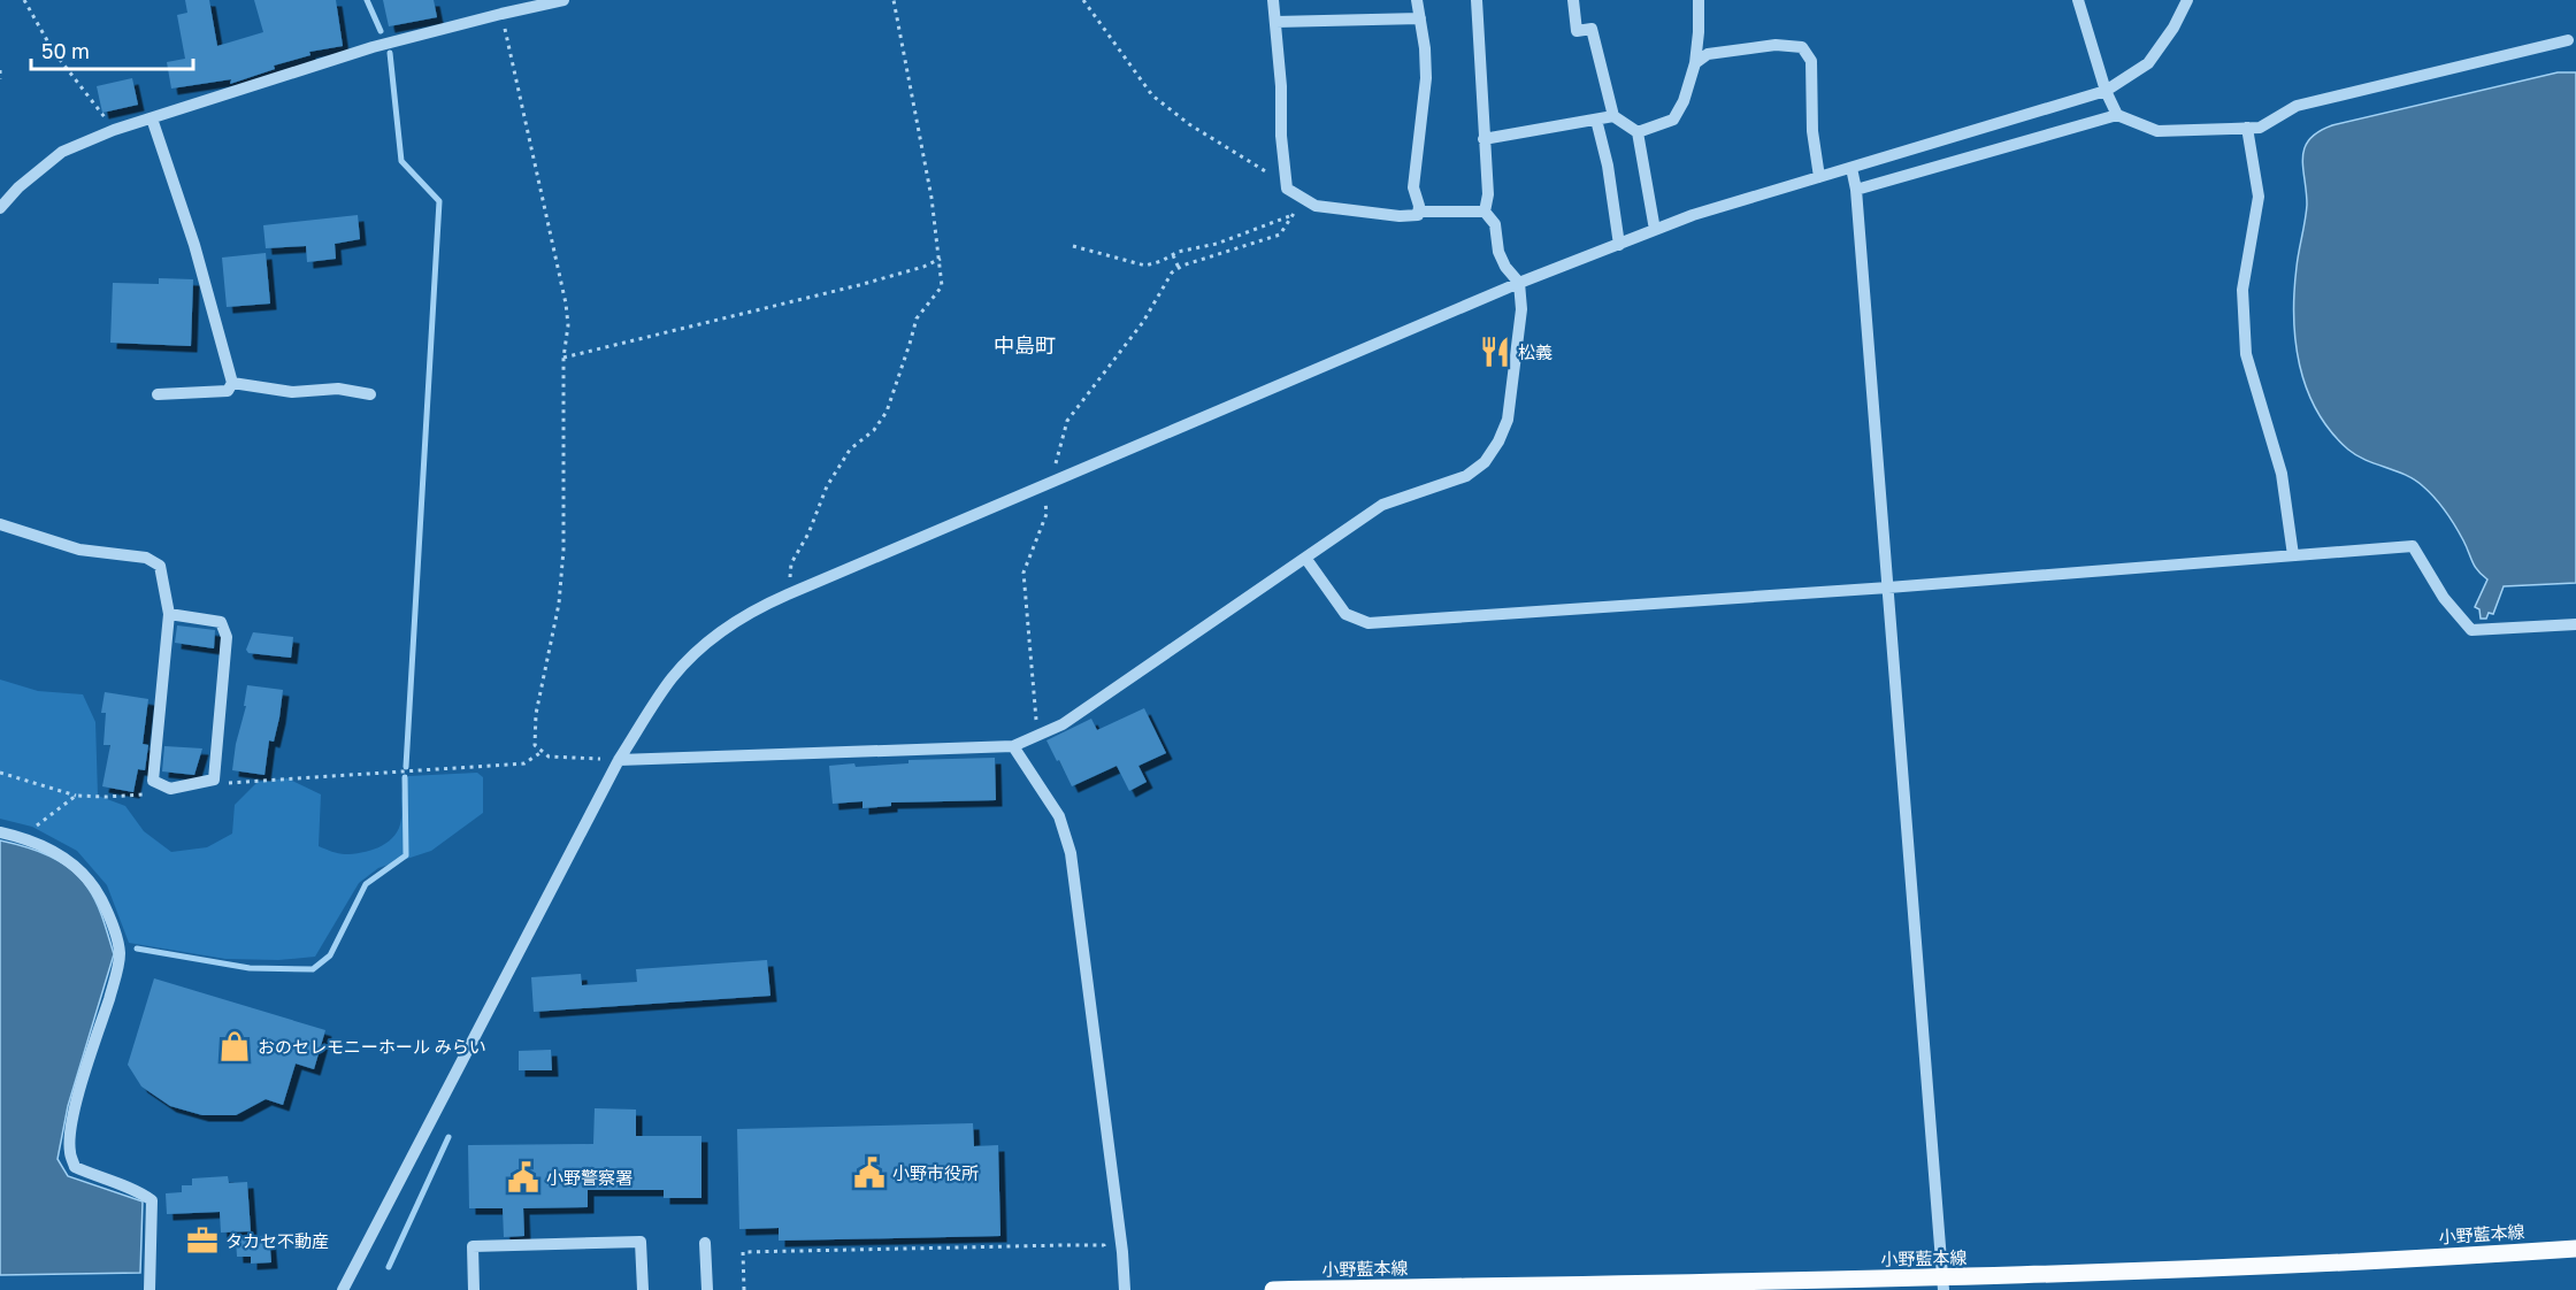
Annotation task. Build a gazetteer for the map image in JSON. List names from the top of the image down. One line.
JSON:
{"streets":{"main road":["小野藍本線"]},"districts":["中島町"],"places":{"restaurant":["松義"],"shop":["おのセレモニーホール みらい"],"public building":["小野市役所","小野警察署"],"office":["タカセ不動産"]},"scale_bar":"50 m"}
